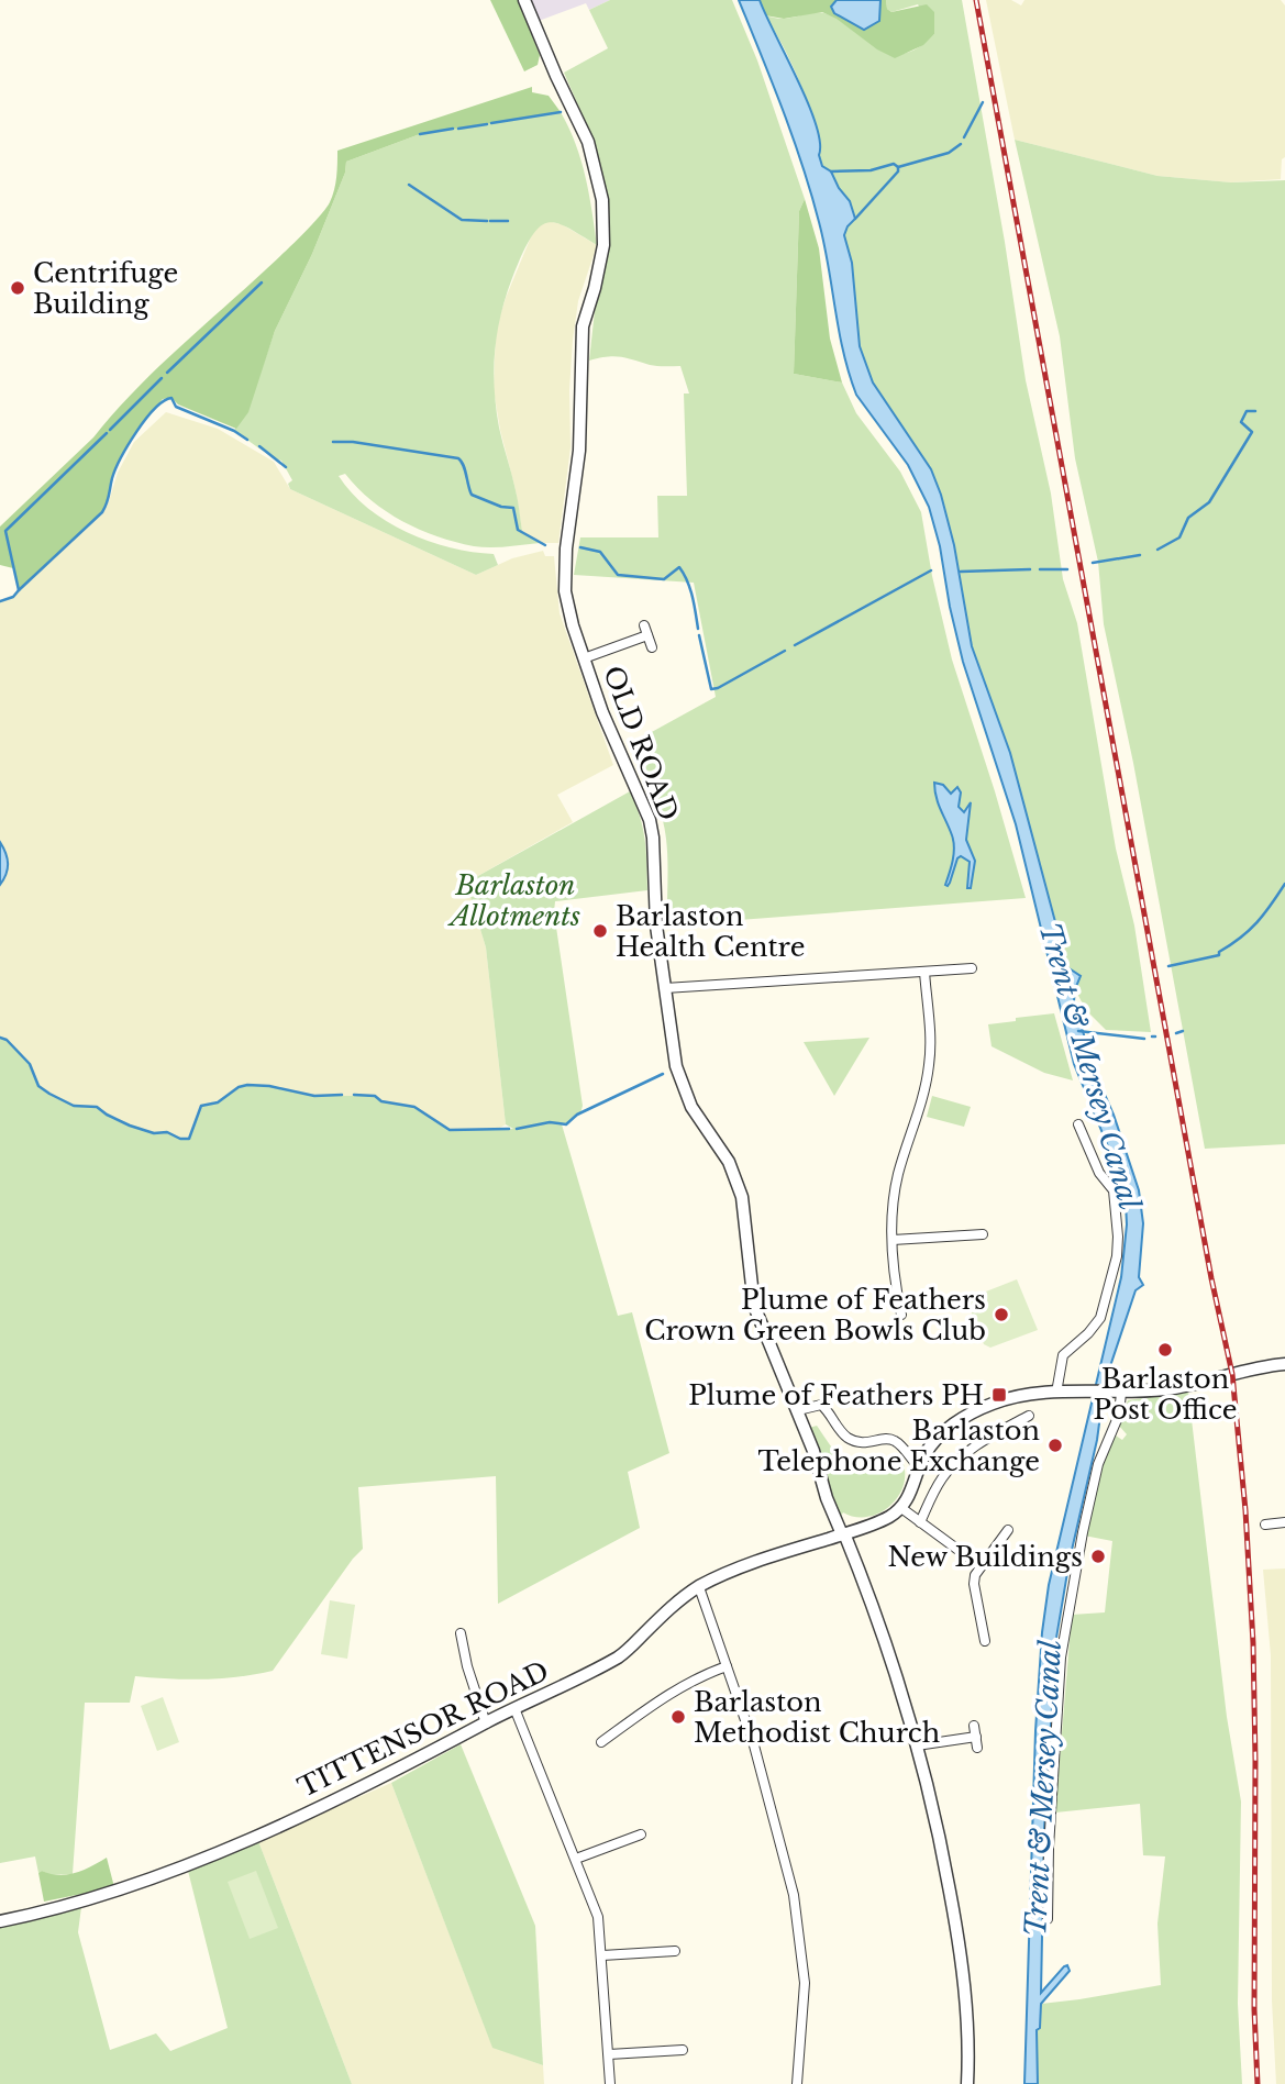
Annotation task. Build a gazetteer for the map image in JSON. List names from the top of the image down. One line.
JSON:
{"streets":{"street":["OLD ROAD","TITTENSOR ROAD"]},"crossings":[["OLD ROAD","TITTENSOR ROAD"]],"water":["Trent & Mersey Canal"],"parks":["Barlaston Allotments"],"places":{"other":["Centrifuge Building","Barlaston Health Centre","Plume of Feathers Crown Green Bowls Club","Barlaston Post Office","Barlaston Telephone Exchange","New Buildings","Barlaston Methodist Church"],"transit":["Plume of Feathers PH"]}}
